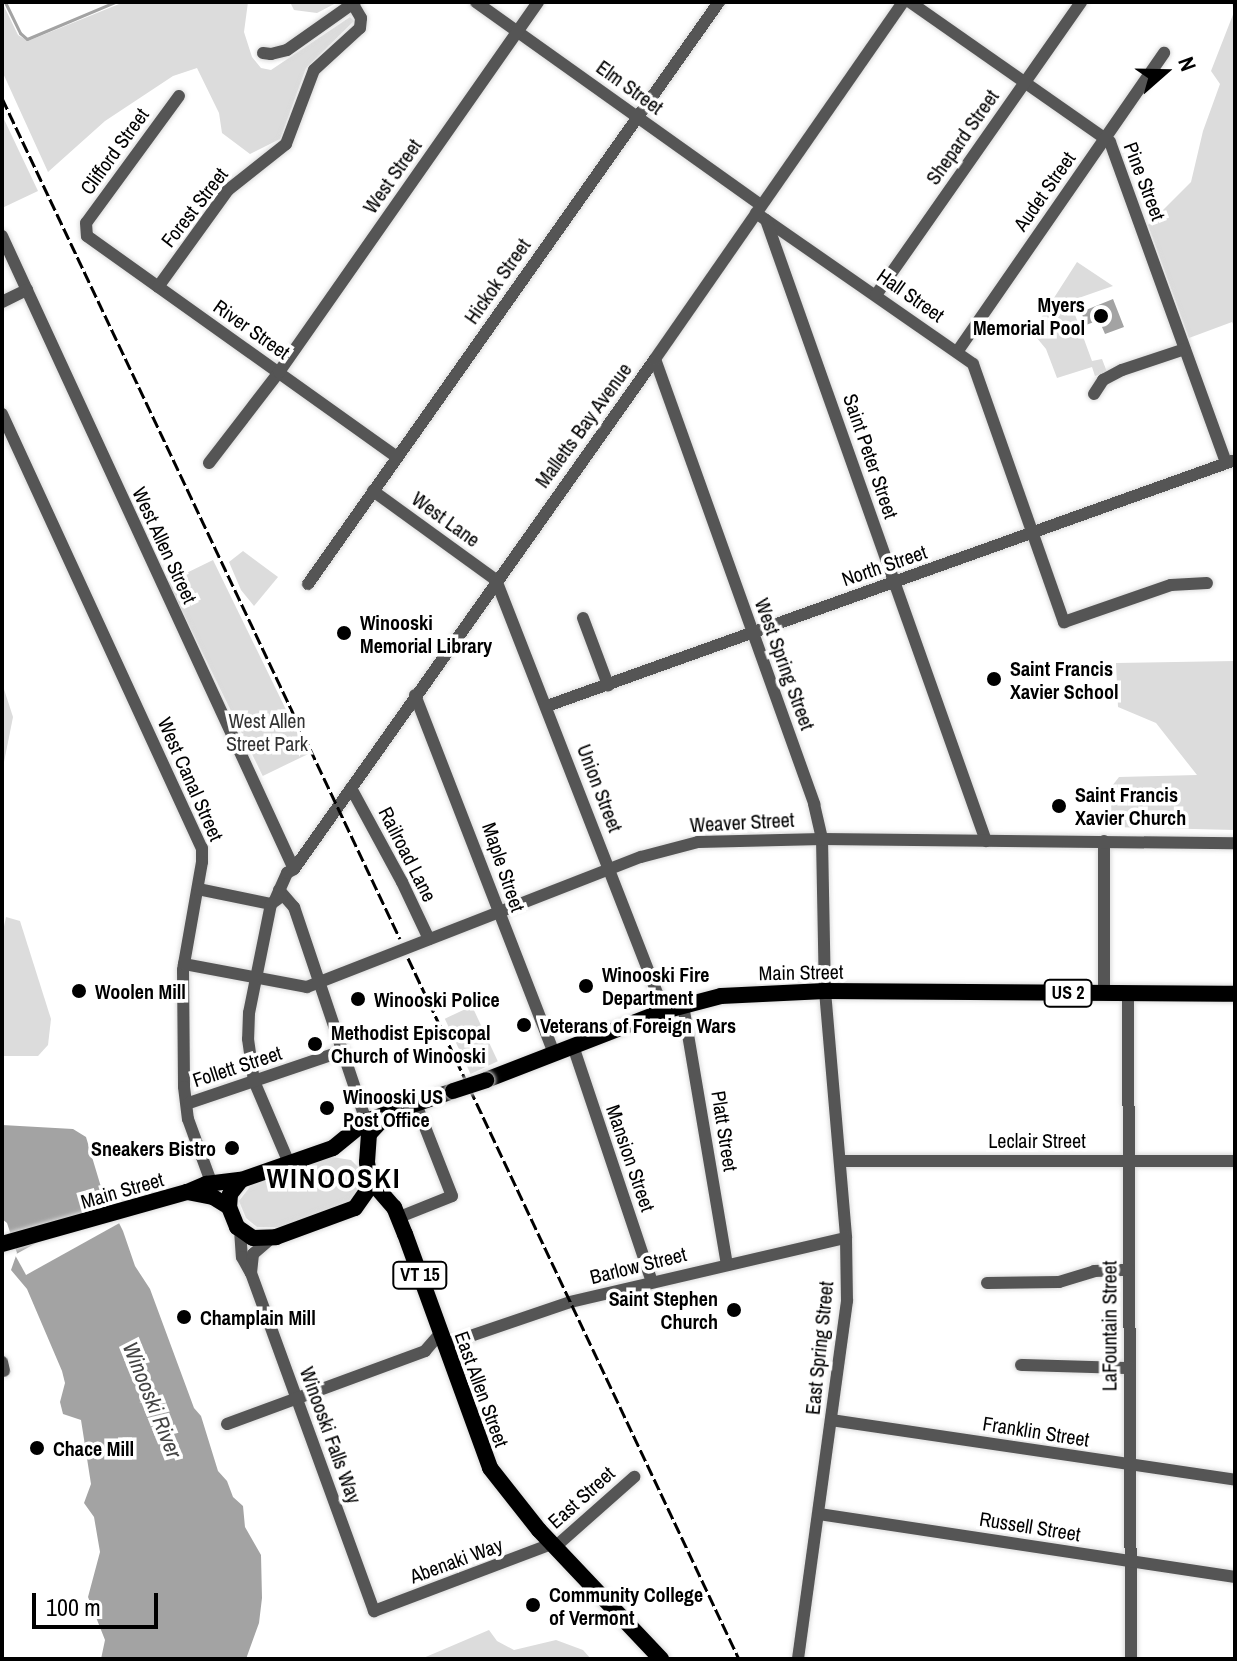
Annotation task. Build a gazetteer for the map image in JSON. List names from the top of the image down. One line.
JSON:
{"streets":{"main road":["Main Street","US 2","VT 15","East Allen Street"],"street":["Elm Street","Shepard Street","Clifford Street","West Street","Pine Street","Audet Street","Forest Street","Hickok Street","Hall Street","River Street","Malletts Bay Avenue","Saint Peter Street","West Lane","West Allen Street","North Street","West Spring Street","West Canal Street","Union Street","Weaver Street","Railroad Lane","Maple Street","Follett Street","Platt Street","Leclair Street","Mansion Street","Barlow Street","LaFountain Street","East Spring Street","Franklin Street","Winooski Falls Way","East Street","Russell Street","Abenaki Way"]},"crossings":[["Elm Street","West Street"],["Elm Street","Hickok Street"],["Elm Street","Hall Street"],["Elm Street","Malletts Bay Avenue"],["Elm Street","Saint Peter Street"],["Shepard Street","Pine Street"],["Shepard Street","Hall Street"],["Clifford Street","River Street"],["West Street","River Street"],["Pine Street","Audet Street"],["Pine Street","North Street"],["Audet Street","Hall Street"],["Forest Street","River Street"],["Hickok Street","River Street"],["Hickok Street","West Lane"],["Hall Street","Malletts Bay Avenue"],["Hall Street","Saint Peter Street"],["Hall Street","North Street"],["Malletts Bay Avenue","Saint Peter Street"],["Malletts Bay Avenue","West Lane"],["Malletts Bay Avenue","West Allen Street"],["Malletts Bay Avenue","West Spring Street"],["Malletts Bay Avenue","Union Street"],["Malletts Bay Avenue","Weaver Street"],["Malletts Bay Avenue","Railroad Lane"],["Malletts Bay Avenue","Maple Street"],["Malletts Bay Avenue","Main Street"],["Malletts Bay Avenue","Follett Street"],["Saint Peter Street","North Street"],["Saint Peter Street","Weaver Street"],["West Lane","Union Street"],["North Street","West Spring Street"],["North Street","Union Street"],["West Spring Street","Weaver Street"],["West Spring Street","Main Street"],["West Spring Street","East Spring Street"],["West Canal Street","Weaver Street"],["West Canal Street","Main Street"],["West Canal Street","Follett Street"],["Union Street","Weaver Street"],["Union Street","Main Street"],["Weaver Street","Railroad Lane"],["Weaver Street","Maple Street"],["Maple Street","Main Street"],["Main Street","Platt Street"],["Main Street","Mansion Street"],["Main Street","LaFountain Street"],["Main Street","East Spring Street"],["Platt Street","Barlow Street"],["Leclair Street","LaFountain Street"],["Leclair Street","East Spring Street"],["Mansion Street","Barlow Street"],["Barlow Street","East Spring Street"],["Barlow Street","East Allen Street"],["LaFountain Street","Franklin Street"],["LaFountain Street","Russell Street"],["East Spring Street","Franklin Street"],["East Spring Street","Russell Street"],["East Allen Street","East Street"],["East Allen Street","Abenaki Way"],["Winooski Falls Way","Abenaki Way"],["East Street","Abenaki Way"]],"districts":["WINOOSKI"],"water":["Winooski River"],"parks":["West Allen Street Park"],"places":["Myers Memorial Pool","Winooski Memorial Library","Saint Francis Xavier School","Saint Francis Xavier Church","Winooski Fire Department","Woolen Mill","Winooski Police","Veterans of Foreign Wars","Methodist Episcopal Church of Winooski","Winooski US Post Office","Sneakers Bistro","Saint Stephen Church","Champlain Mill","Chace Mill","Community College of Vermont"],"scale_bar":"100 m","north":"right"}
